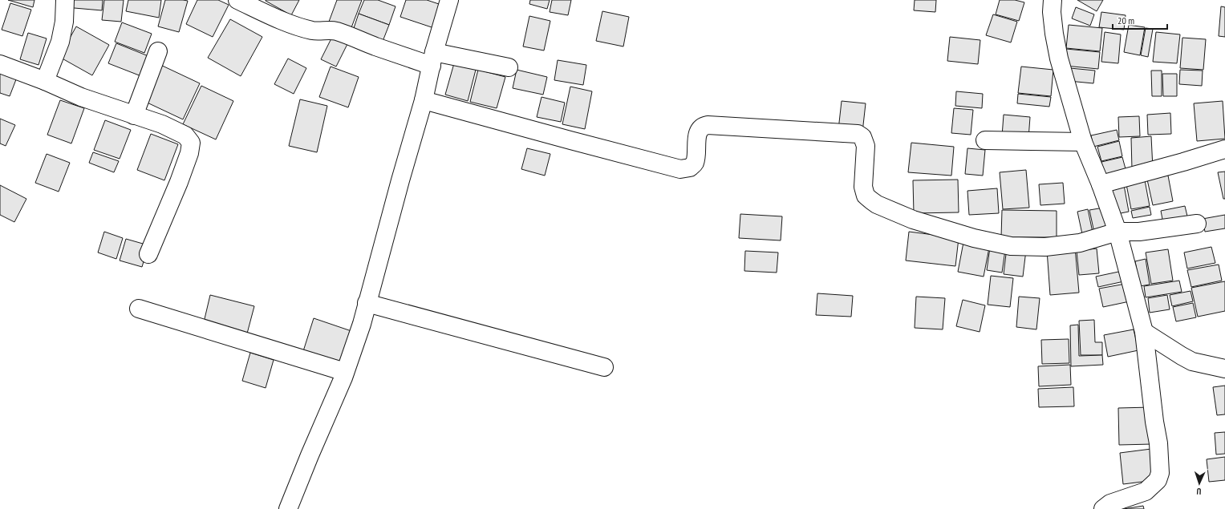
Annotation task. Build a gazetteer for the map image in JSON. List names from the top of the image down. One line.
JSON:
{"scale_bar":"20 m","north":"bottom"}
